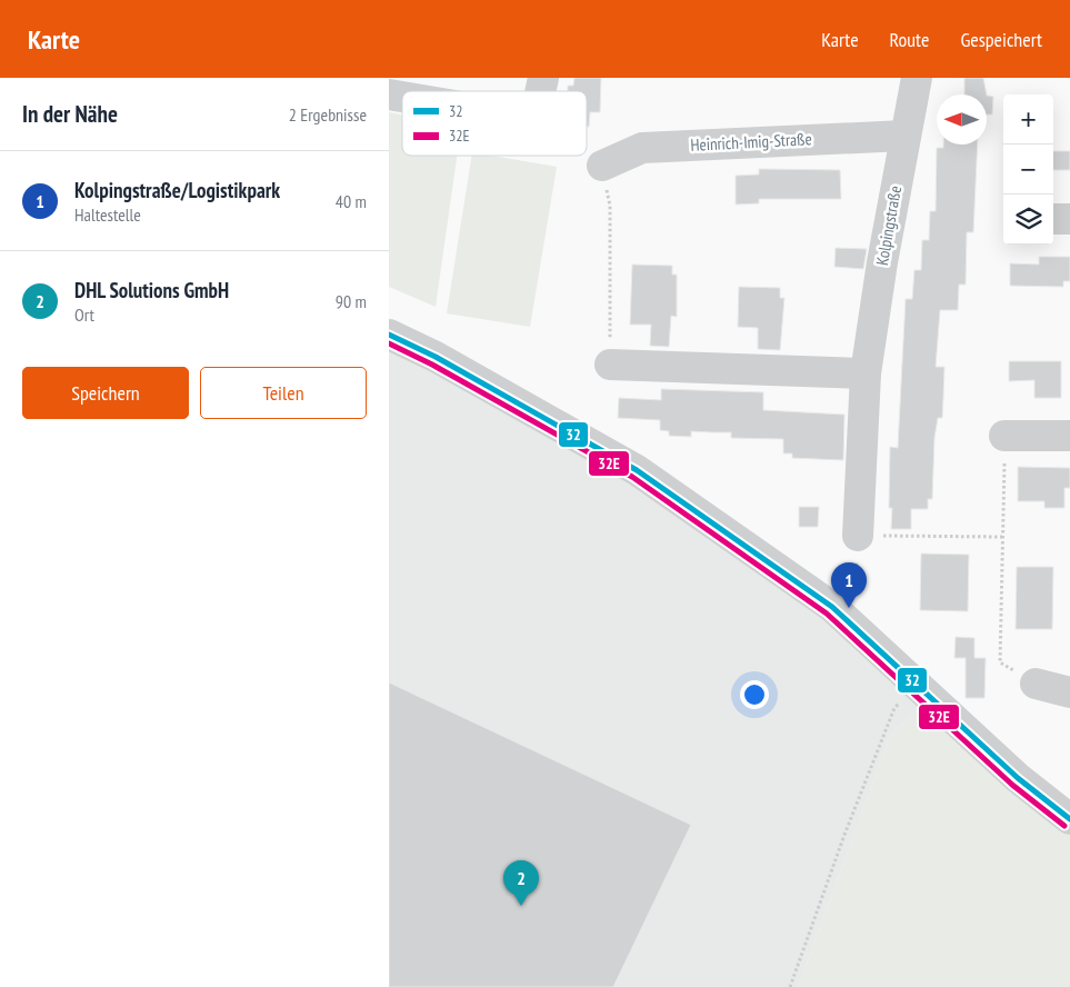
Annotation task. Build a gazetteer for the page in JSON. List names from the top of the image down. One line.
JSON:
{"streets":{"street":["Heinrich-Imig-Straße","Kolpingstraße"]},"crossings":[["Heinrich-Imig-Straße","Kolpingstraße"]],"lines":["transit line 32","transit line 32E"],"legend":["32","32E"],"north":"left","page":{"header":"Karte","nav":["Karte","Route","Gespeichert"],"heading":["In der Nähe","2 Ergebnisse"],"map_buttons":["+","−"],"list":[{"mark":"1","name":"Kolpingstraße/Logistikpark","note":"Haltestelle","value":"40 m"},{"mark":"2","name":"DHL Solutions GmbH","note":"Ort","value":"90 m"}],"buttons":["Speichern","Teilen"],"pins":["1","2"]}}
